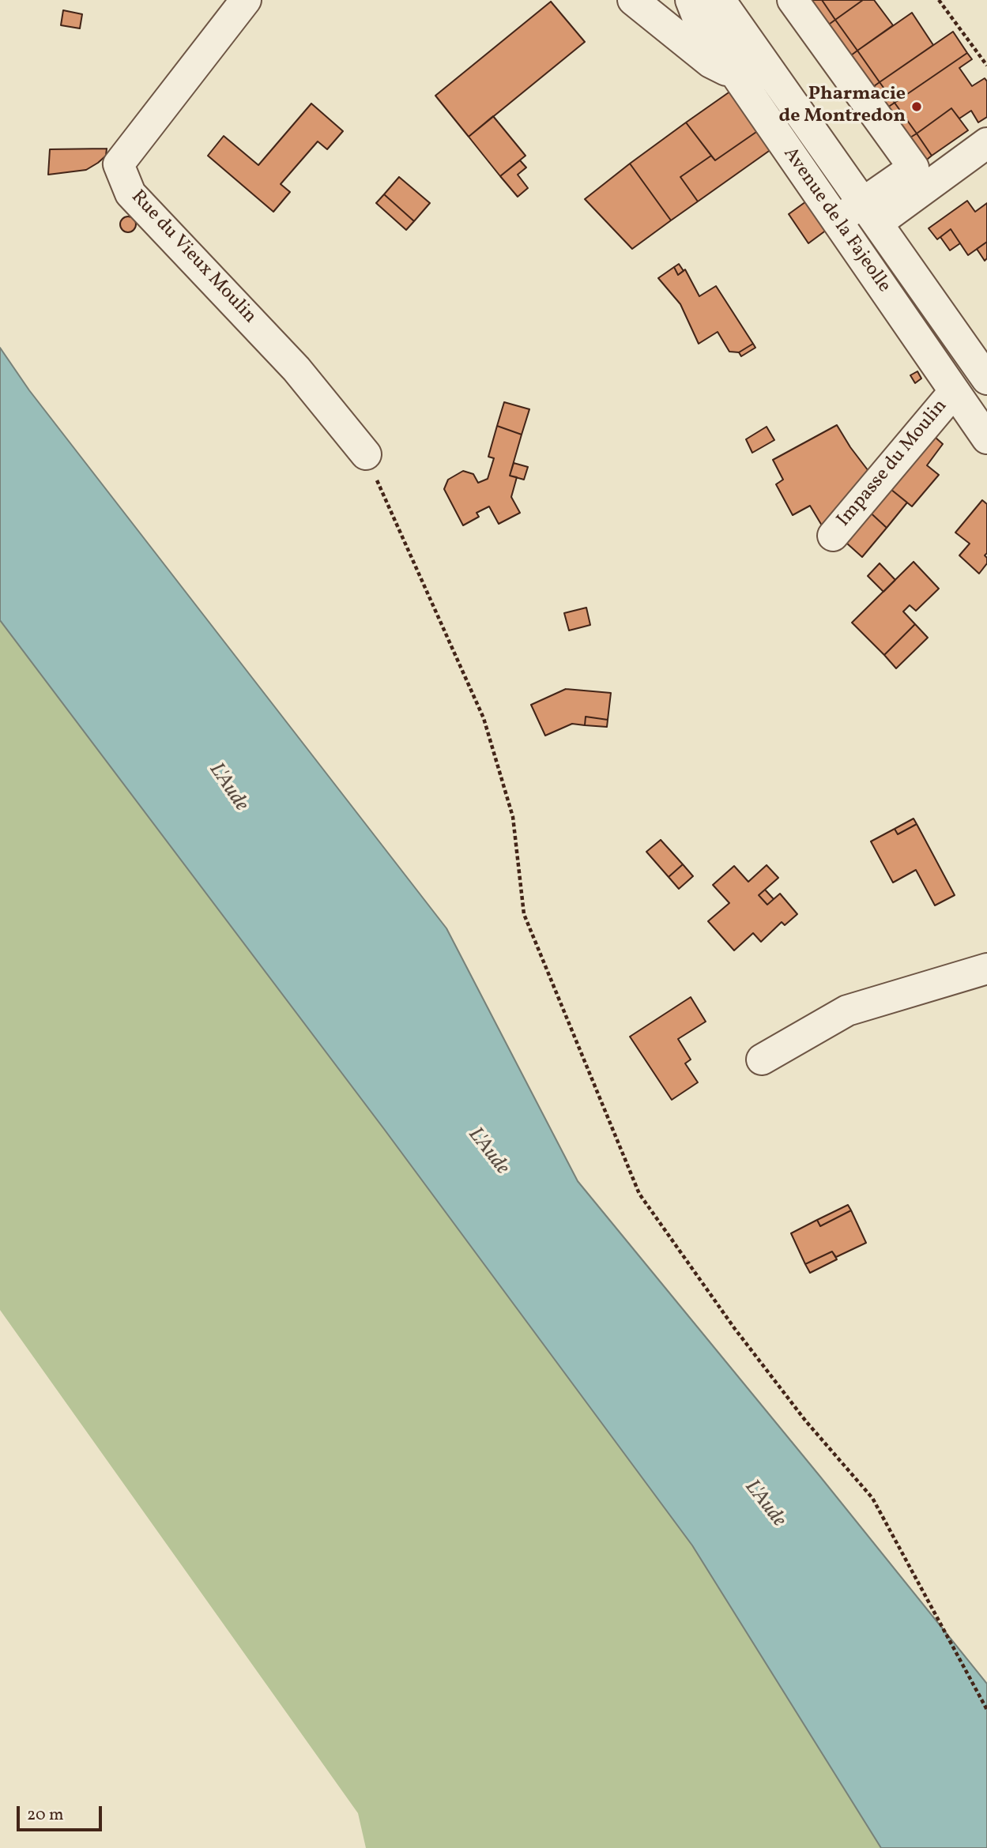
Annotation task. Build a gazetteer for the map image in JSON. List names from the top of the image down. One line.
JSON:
{"streets":{"street":["Avenue de la Fajeolle","Rue du Vieux Moulin","Impasse du Moulin"]},"crossings":[["Avenue de la Fajeolle","Impasse du Moulin"]],"water":["L'Aude"],"places":["Pharmacie de Montredon"],"scale_bar":"20 m"}
